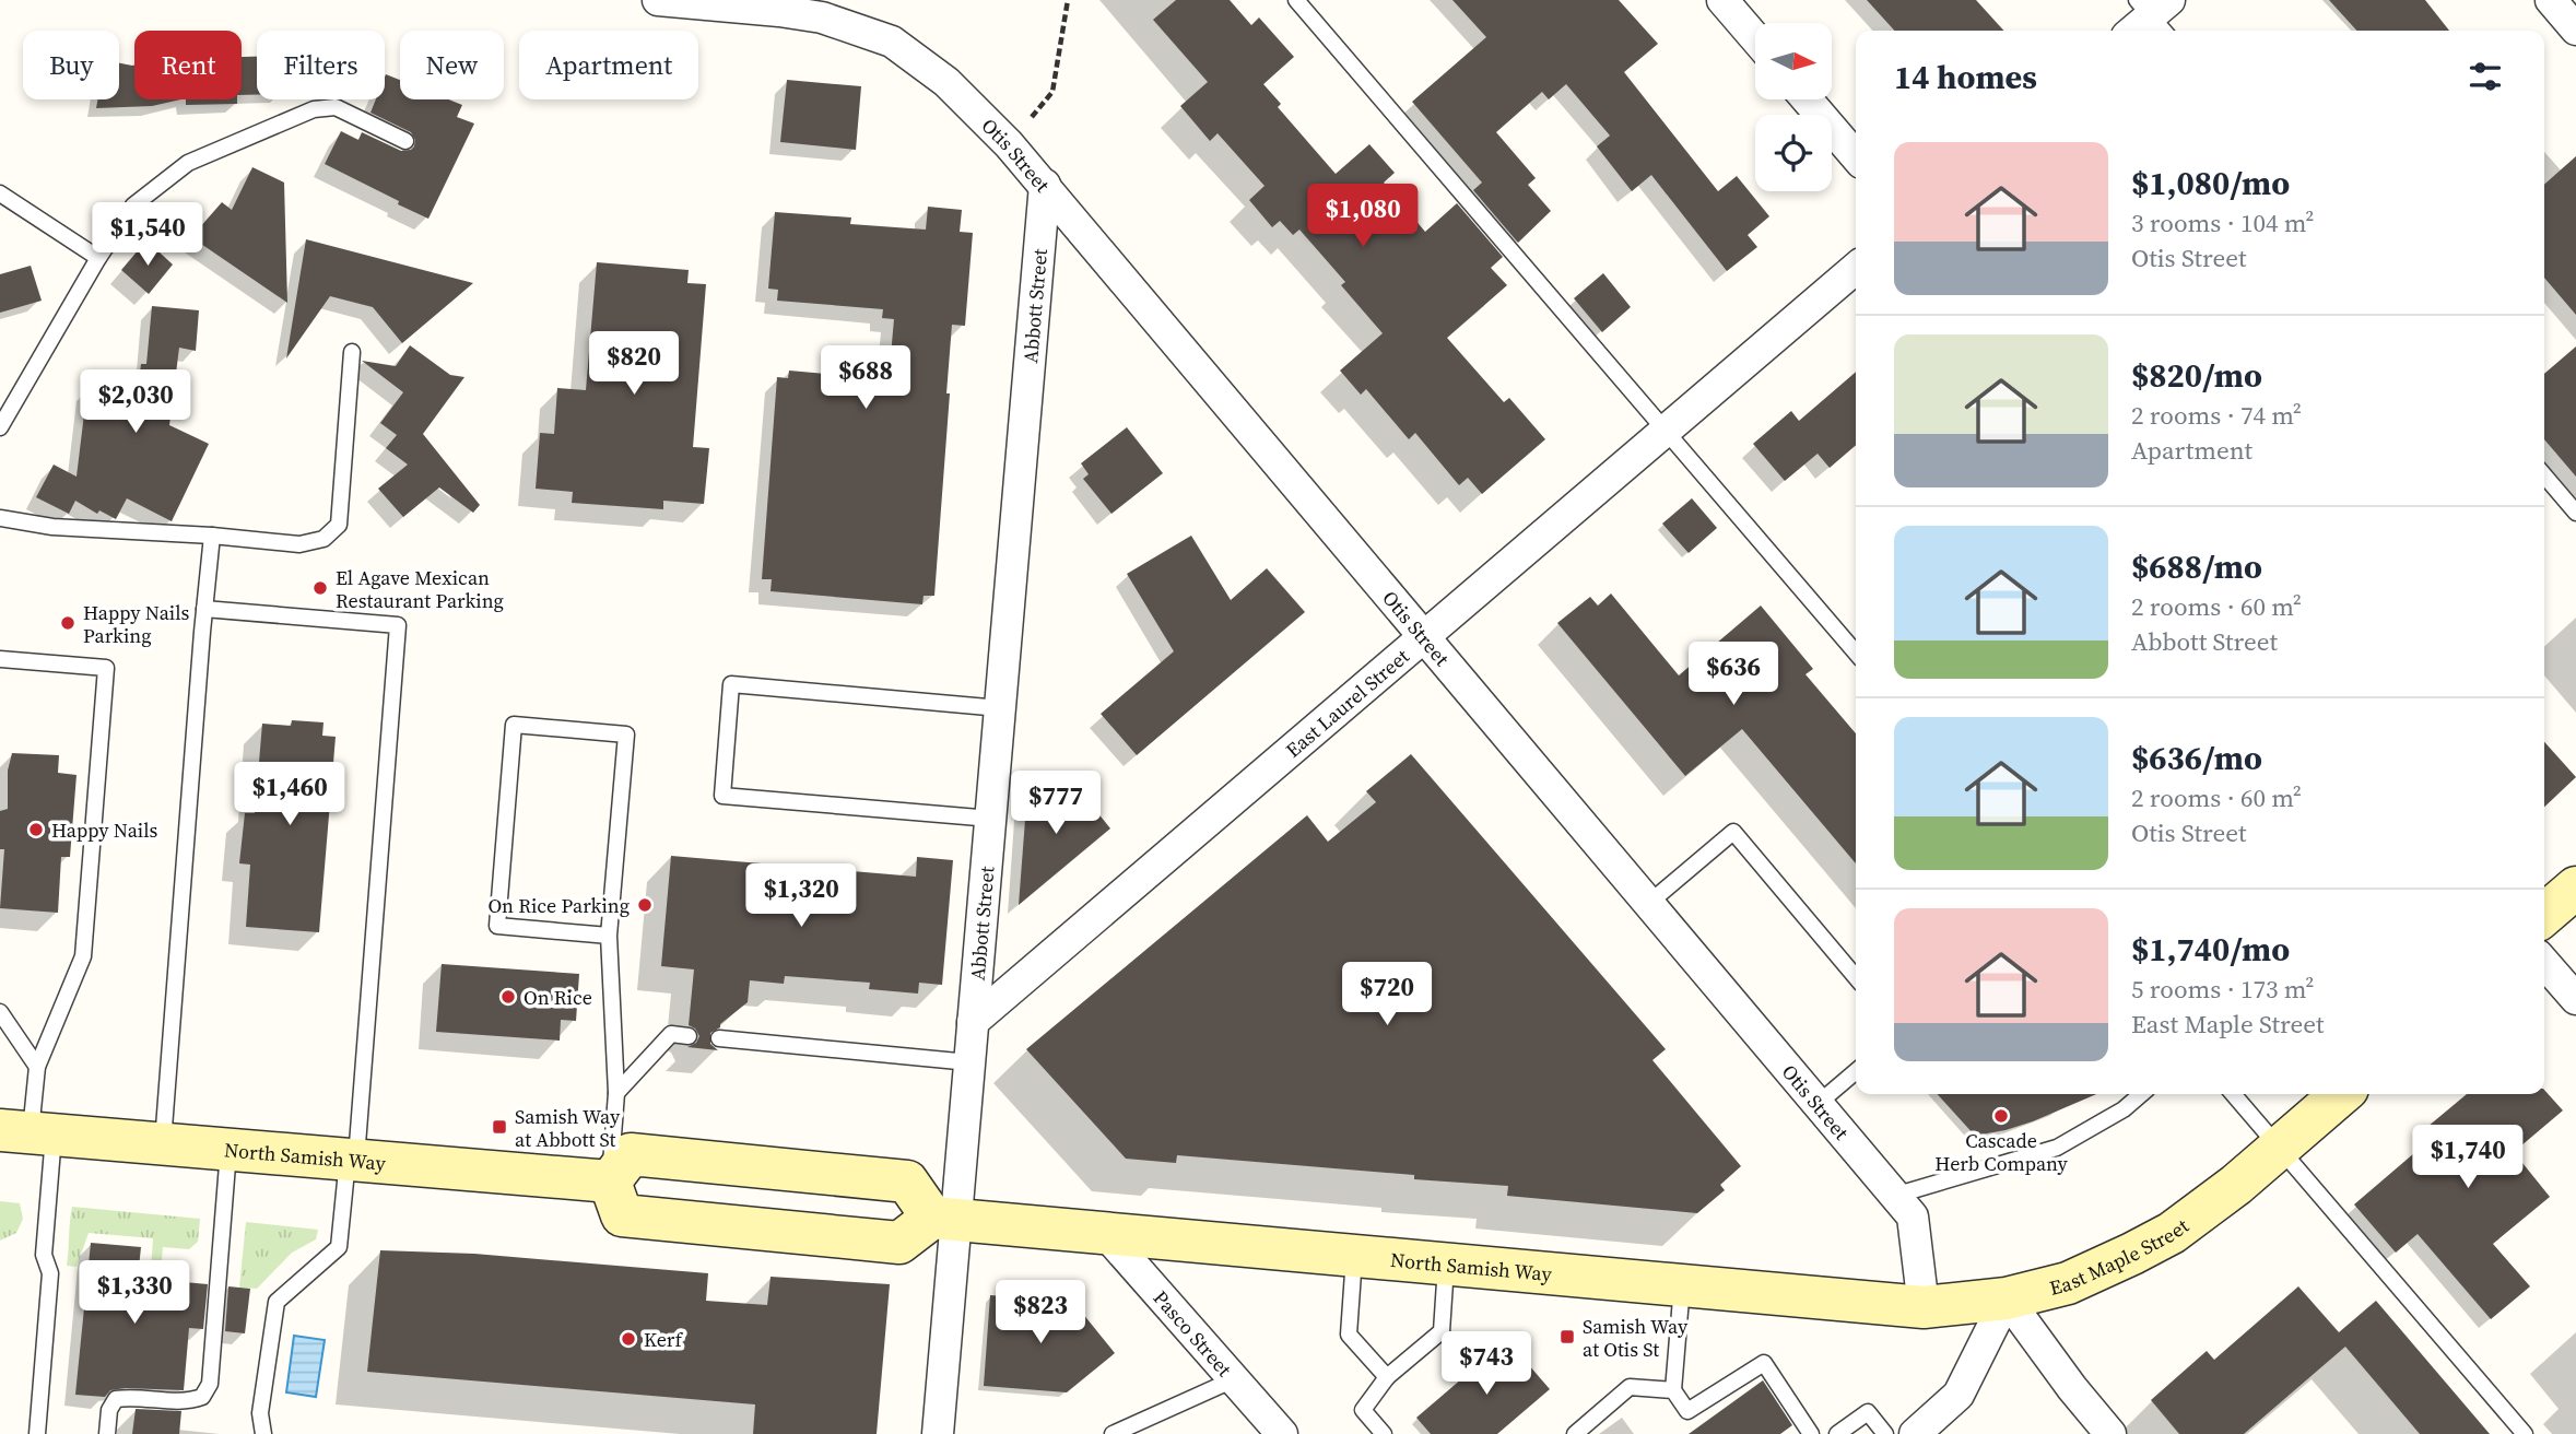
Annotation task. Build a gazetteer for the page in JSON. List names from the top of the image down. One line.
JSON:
{"streets":{"main road":["North Samish Way","East Maple Street"],"street":["Otis Street","Abbott Street","East Laurel Street","Pasco Street"]},"crossings":[["Otis Street","Abbott Street"],["Otis Street","East Laurel Street"],["Otis Street","North Samish Way"],["Abbott Street","East Laurel Street"],["Abbott Street","North Samish Way"],["North Samish Way","East Maple Street"],["North Samish Way","Pasco Street"]],"places":{"other":["El Agave Mexican Restaurant Parking","Happy Nails Parking","Happy Nails","On Rice Parking","On Rice","Cascade Herb Company","Kerf"],"transit":["Samish Way at Abbott St","Samish Way at Otis St"]},"north":"right","page":{"chip":["Buy","Rent","Filters","New","Apartment"],"heading":"14 homes","list":[{"name":"$1,080/mo","note":"3 rooms · 104 m² · Otis Street"},{"name":"$820/mo","note":"2 rooms · 74 m² · Apartment"},{"name":"$688/mo","note":"2 rooms · 60 m² · Abbott Street"},{"name":"$636/mo","note":"2 rooms · 60 m² · Otis Street"},{"name":"$1,740/mo","note":"5 rooms · 173 m² · East Maple Street"}],"price":["$1,080","$1,540","$820","$688","$2,030","$636","$1,460","$777","$1,320","$720","$1,740","$1,330","$823","$743"]}}
